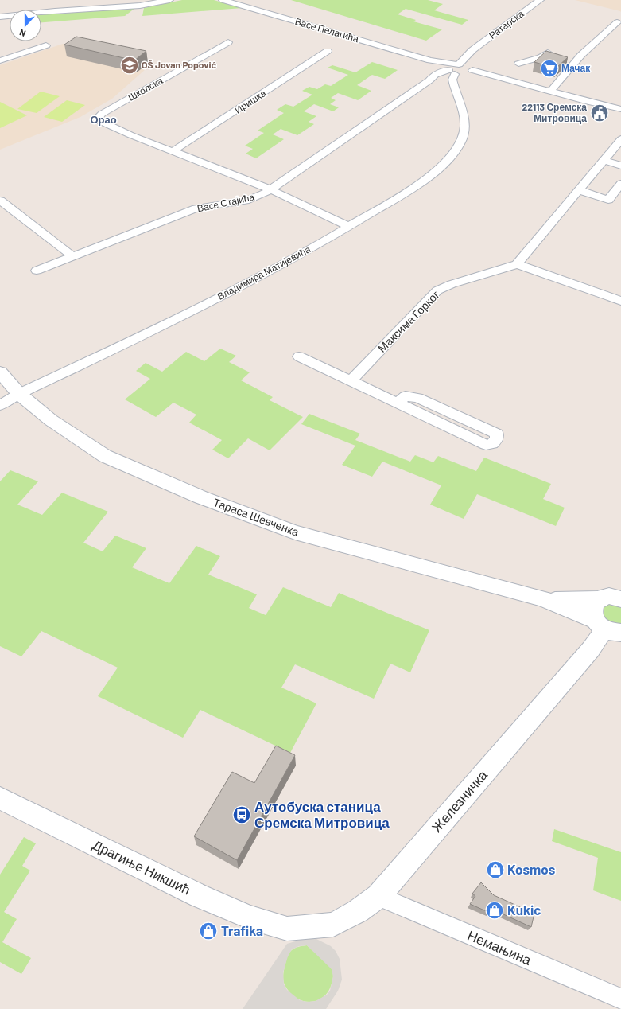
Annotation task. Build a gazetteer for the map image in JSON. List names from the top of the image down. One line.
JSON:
{"streets":{"street":["Ратарска","Васе Пелагића","Школска","Иришка","Васе Стајића","Владимира Матијевића","Максима Горког","Тараса Шевченка","Железничка","Драгиње Никшић","Немањина"]},"crossings":[["Ратарска","Васе Пелагића"],["Ратарска","Васе Стајића"],["Ратарска","Владимира Матијевића"],["Васе Пелагића","Васе Стајића"],["Васе Пелагића","Владимира Матијевића"],["Школска","Иришка"],["Васе Стајића","Владимира Матијевића"],["Владимира Матијевића","Тараса Шевченка"],["Тараса Шевченка","Железничка"],["Железничка","Драгиње Никшић"],["Железничка","Немањина"]],"districts":["Орао"],"places":{"school or university":["OŠ Jovan Popović"],"supermarket":["Мачак"],"public building":["22113 Сремска Митровица"],"bus stop":["Аутобуска станица Сремска Митровица"],"shop":["Kosmos","Kukic","Trafika"]},"north":"bottom"}
